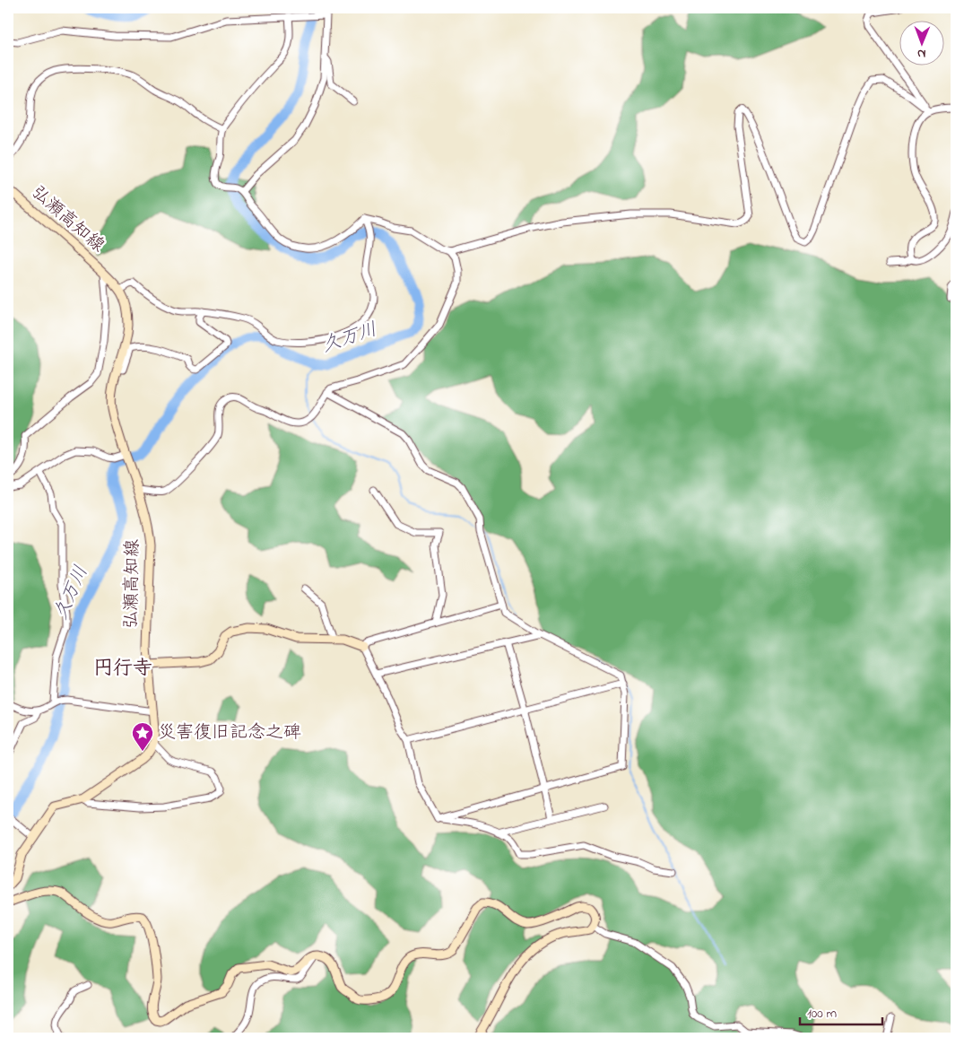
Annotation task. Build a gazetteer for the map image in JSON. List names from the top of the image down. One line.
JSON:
{"streets":{"main road":["弘瀬高知線"]},"districts":["円行寺"],"water":["久万川"],"places":{"place":["災害復旧記念之碑"]},"scale_bar":"100 m","north":"bottom"}
